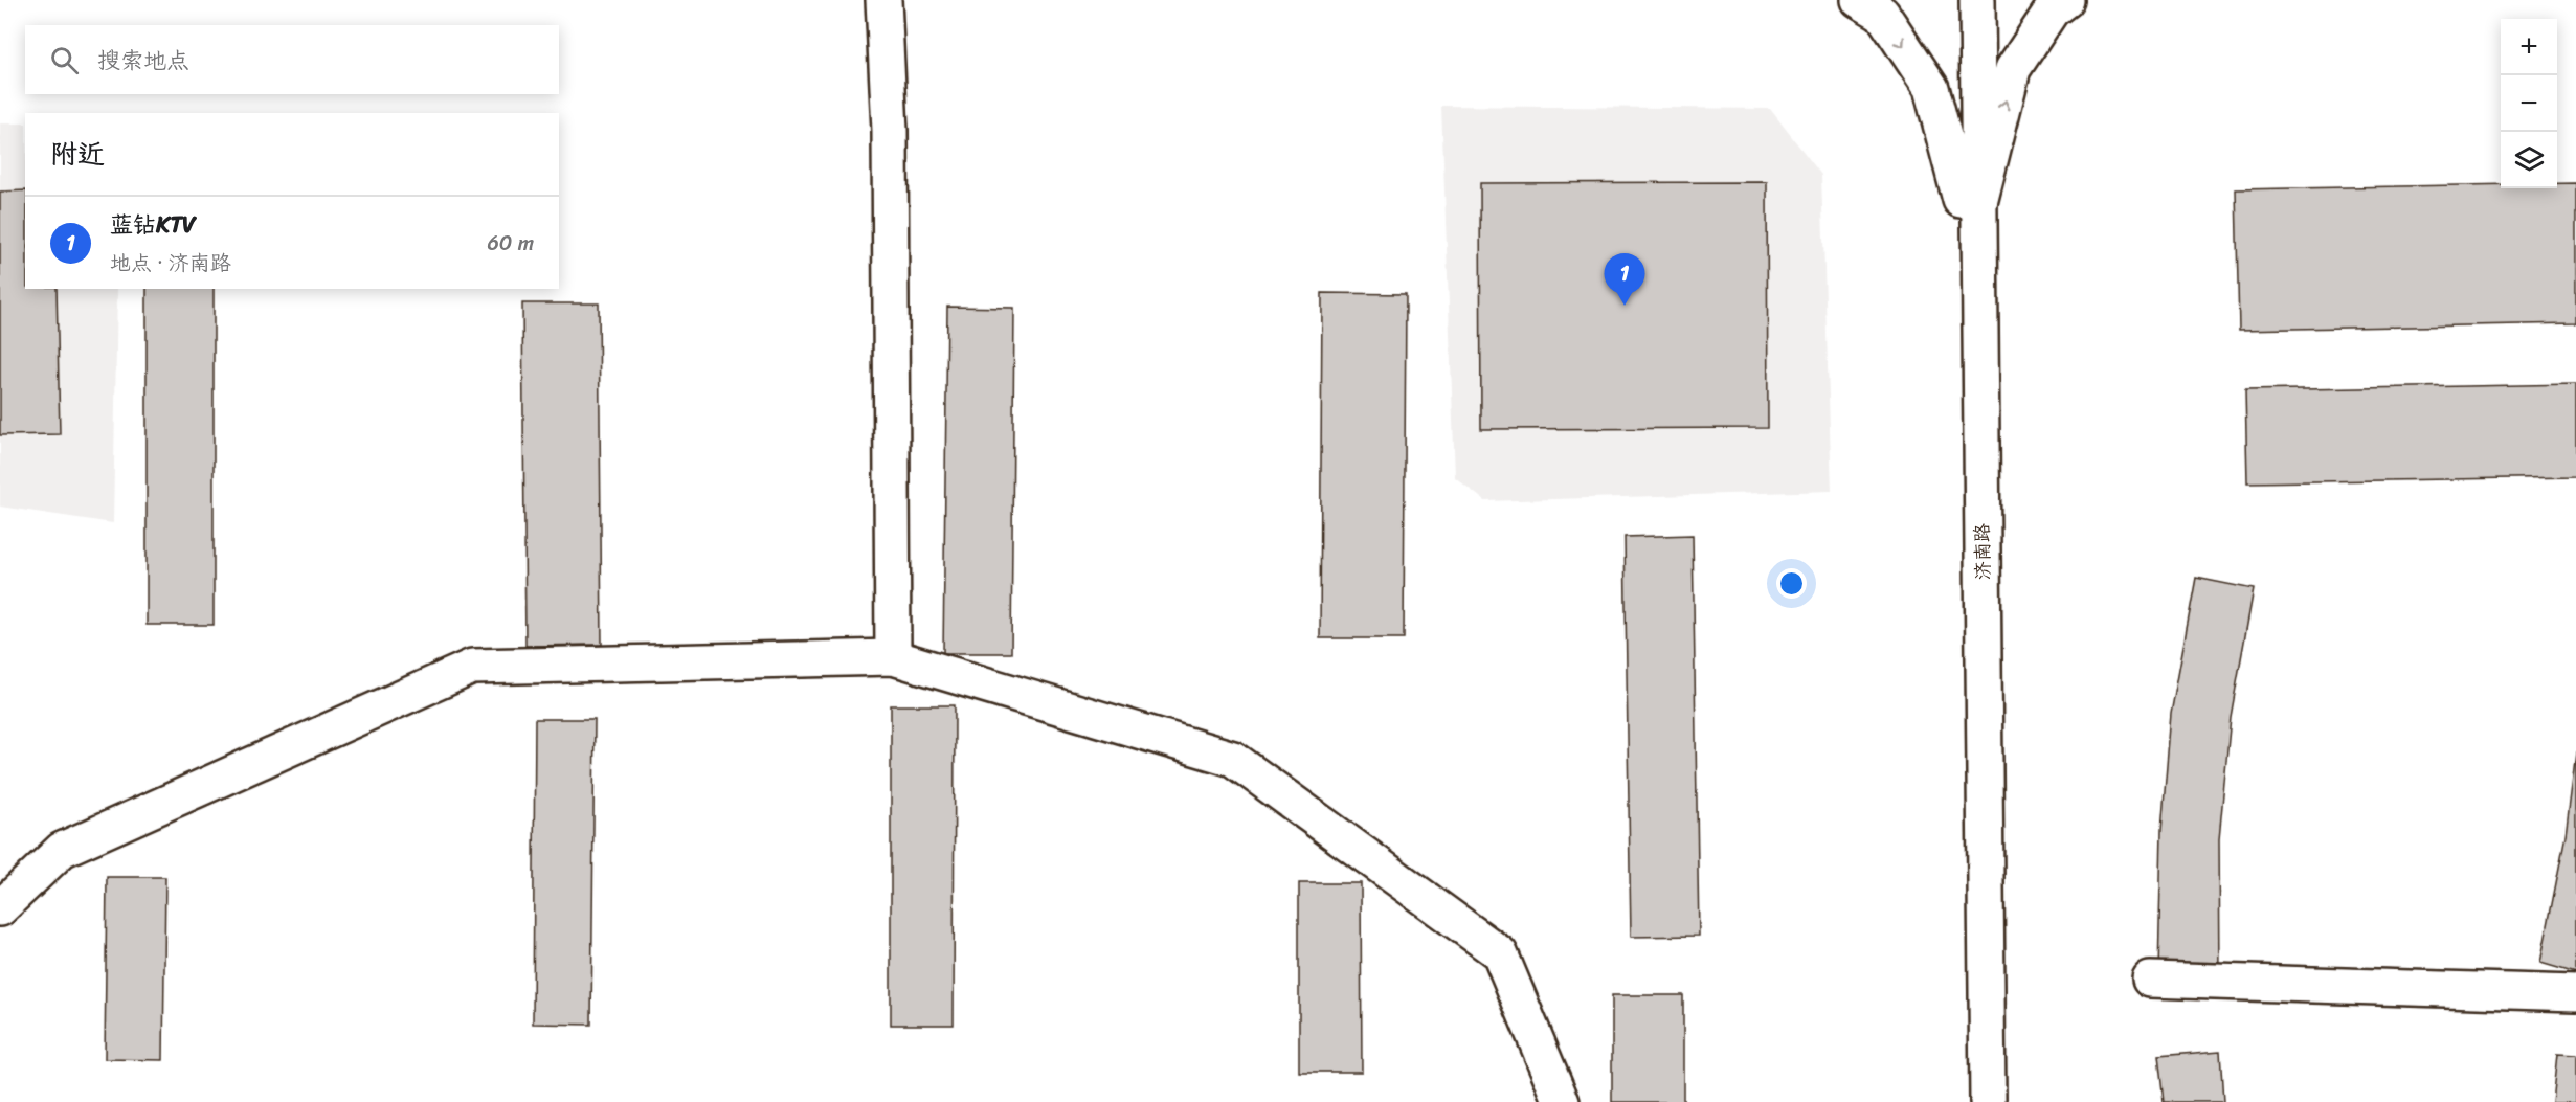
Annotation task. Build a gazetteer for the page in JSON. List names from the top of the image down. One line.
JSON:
{"streets":{"street":["济南路"]},"page":{"map_buttons":["+","−"],"search":"搜索地点","heading":"附近","list":[{"mark":"1","name":"蓝钻KTV","note":"地点 · 济南路","value":"60 m"}],"pins":"1"}}
